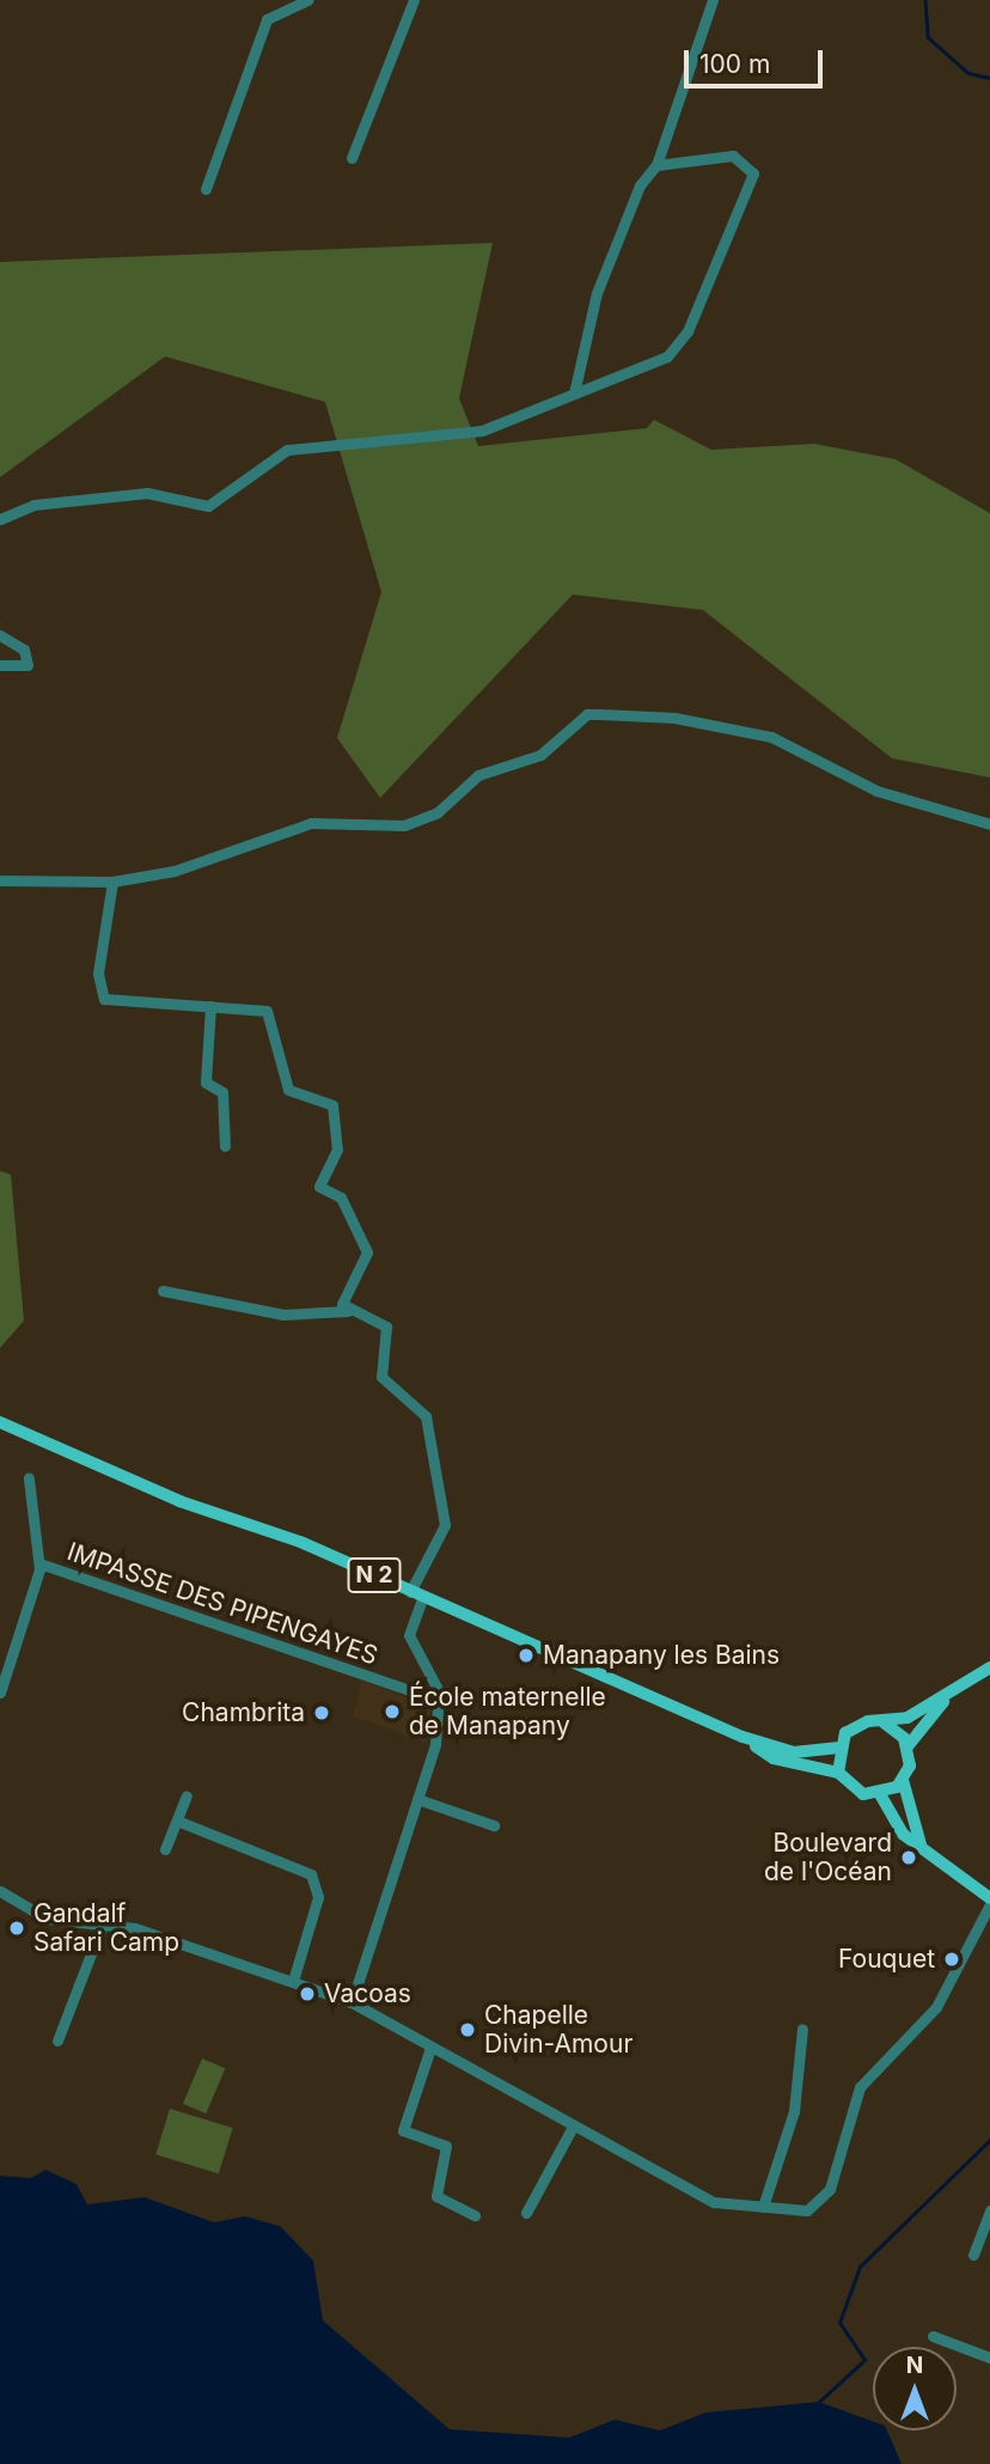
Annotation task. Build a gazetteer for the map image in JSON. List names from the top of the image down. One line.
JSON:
{"streets":{"main road":["N 2"],"street":["IMPASSE DES PIPENGAYES"]},"places":["Manapany les Bains","École maternelle de Manapany","Chambrita","Boulevard de l'Océan","Gandalf Safari Camp","Fouquet","Vacoas","Chapelle Divin-Amour"],"scale_bar":"100 m","north":"top"}
